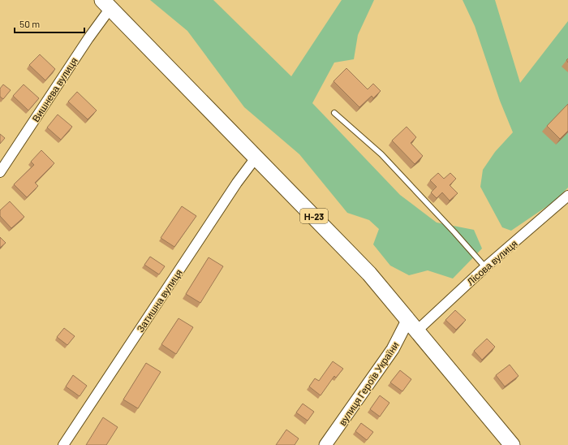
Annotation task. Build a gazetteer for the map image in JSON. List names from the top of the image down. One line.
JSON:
{"streets":{"main road":["Н-23"],"street":["Вишнева вулиця","Лісова вулиця","Затишна вулиця","вулиця Героїв України"]},"crossings":[["Вишнева вулиця","Н-23"],["Н-23","Лісова вулиця"],["Н-23","Затишна вулиця"],["Н-23","вулиця Героїв України"],["Лісова вулиця","вулиця Героїв України"]],"scale_bar":"50 m"}
